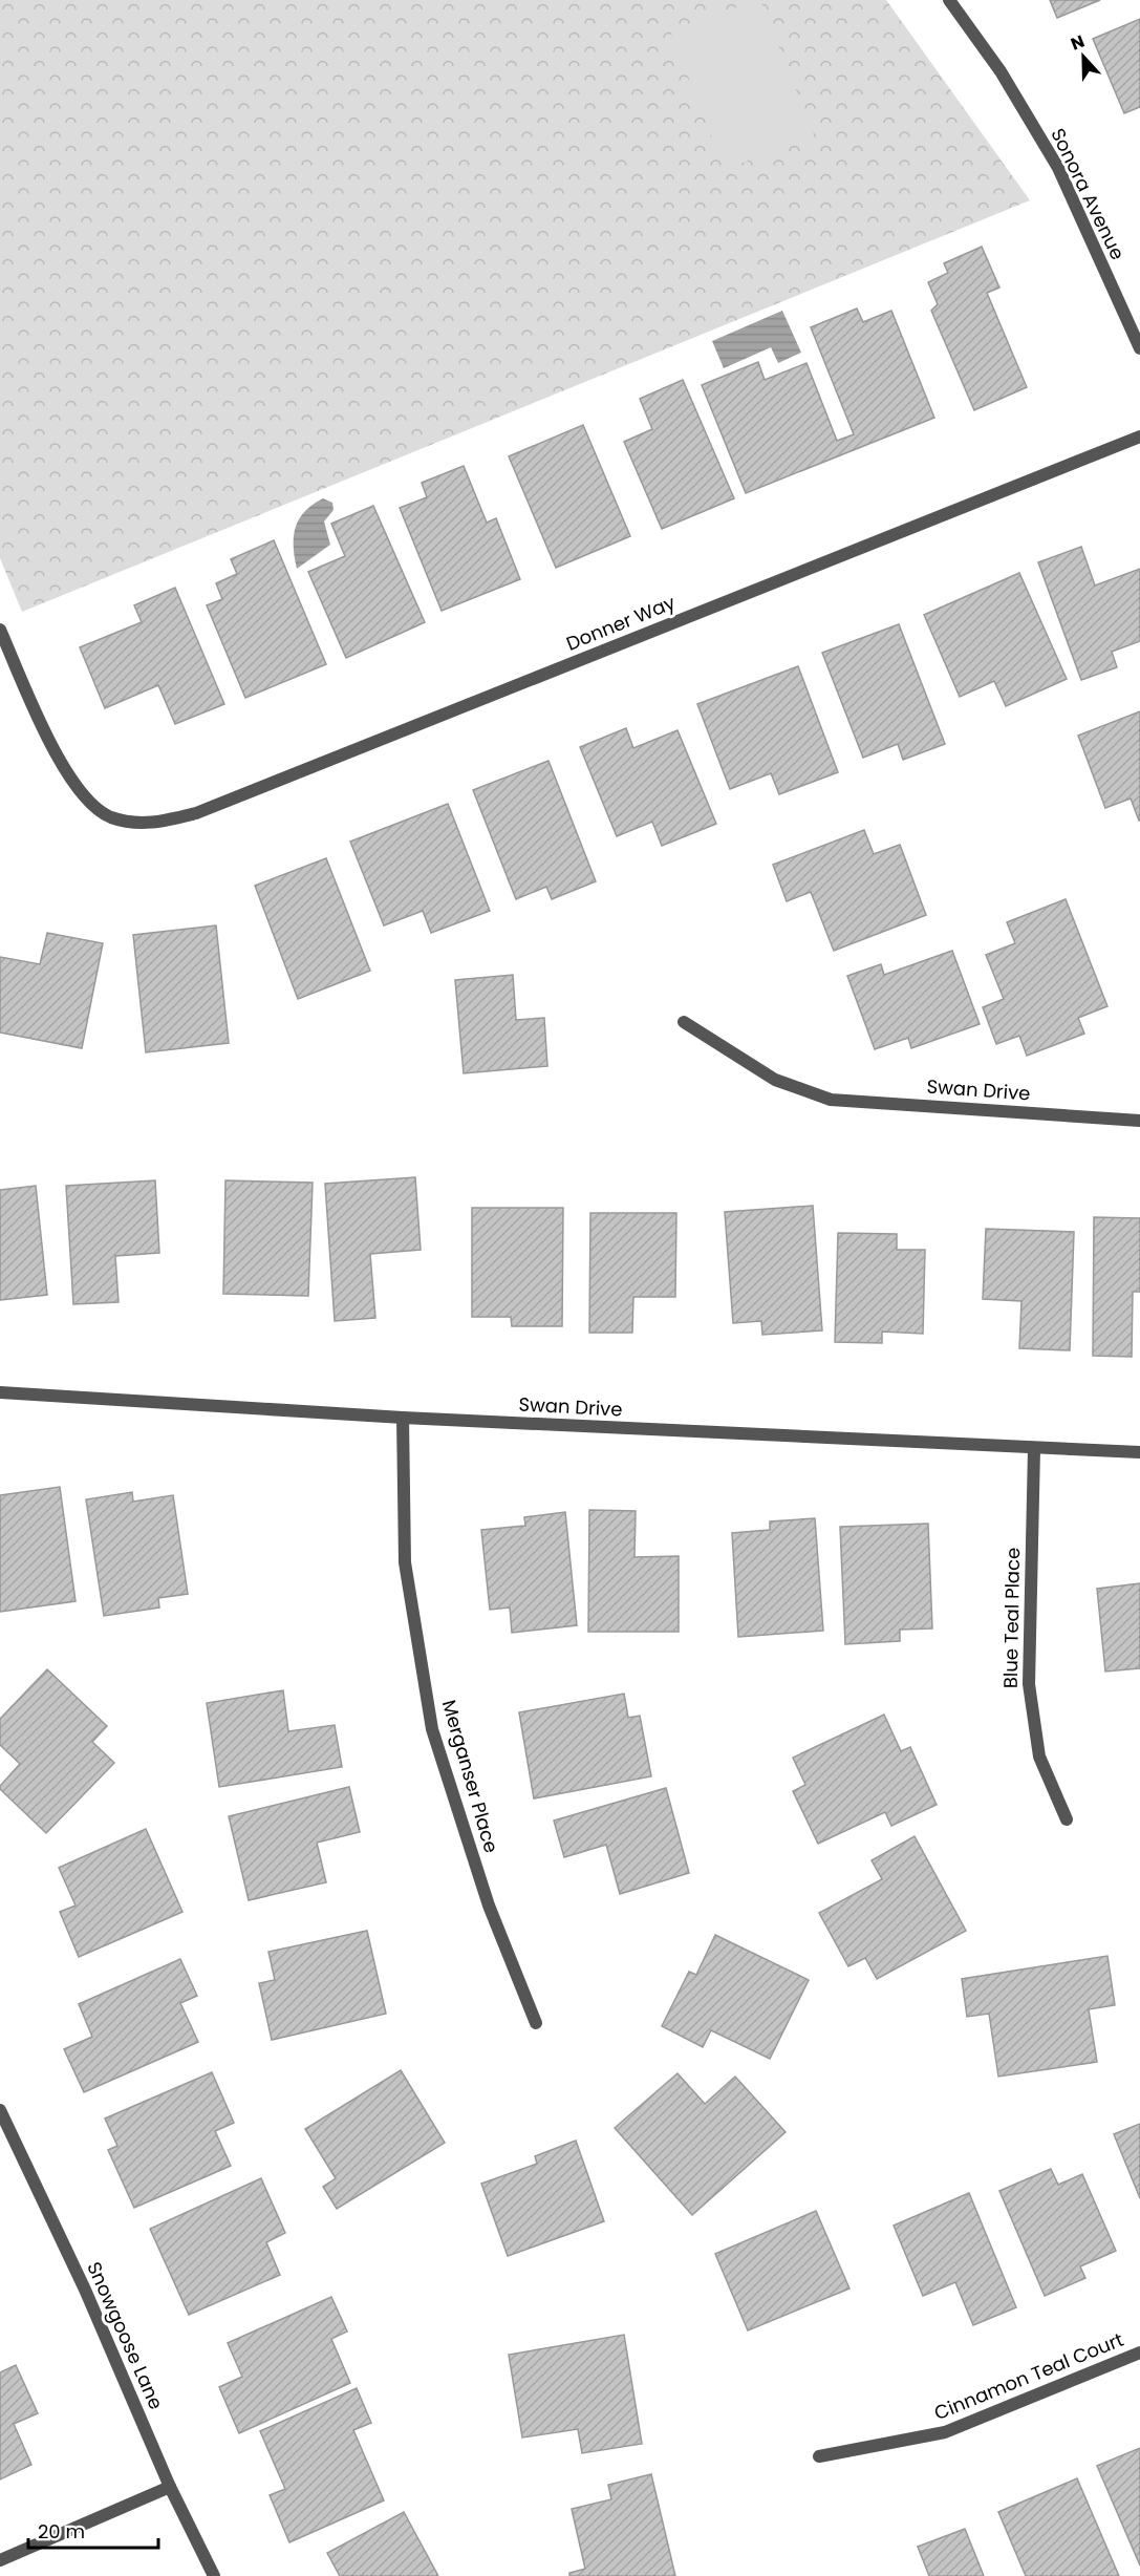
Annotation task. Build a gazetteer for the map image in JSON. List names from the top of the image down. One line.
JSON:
{"streets":{"street":["Sonora Avenue","Donner Way","Swan Drive","Blue Teal Place","Merganser Place","Snowgoose Lane","Cinnamon Teal Court"]},"crossings":[["Swan Drive","Blue Teal Place"],["Swan Drive","Merganser Place"]],"scale_bar":"20 m","north":"top"}
